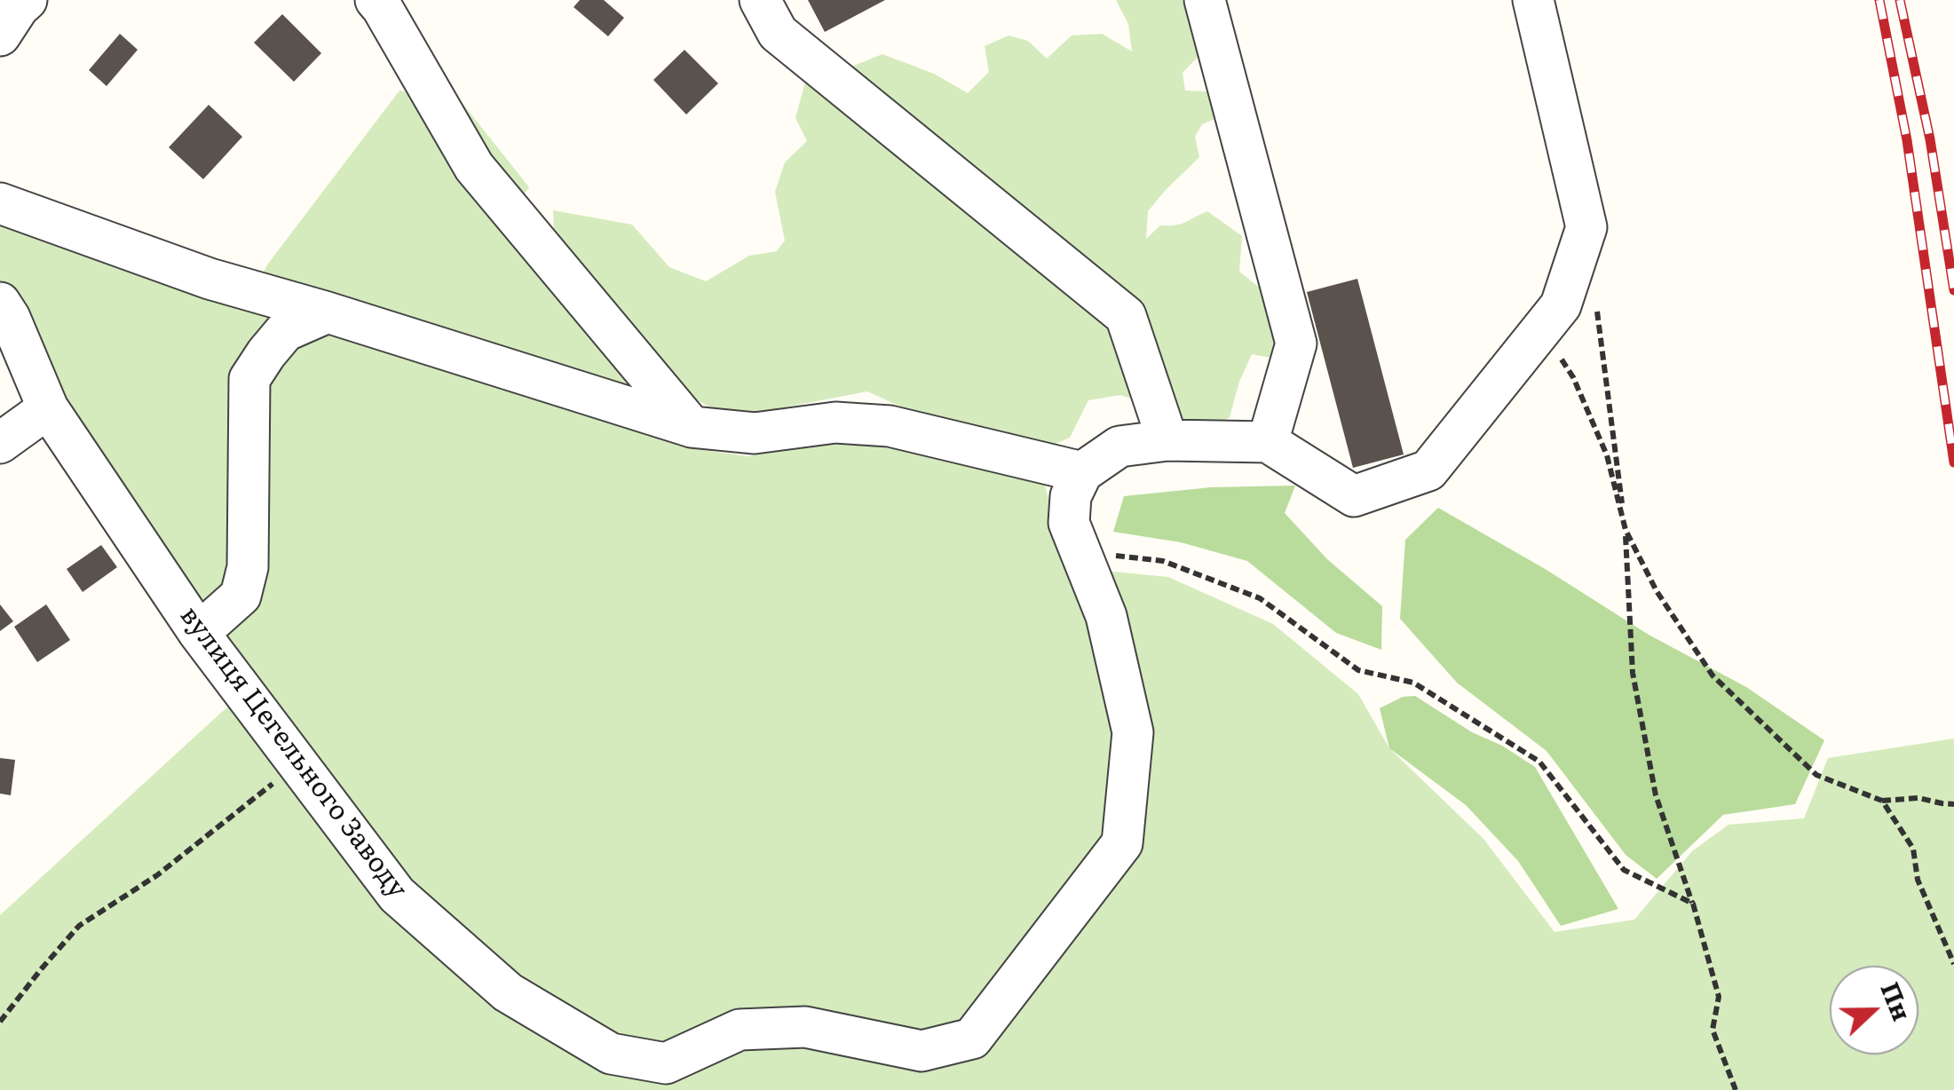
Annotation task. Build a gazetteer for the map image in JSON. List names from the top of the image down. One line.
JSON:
{"streets":{"street":["вулиця Цегельного Заводу"]},"north":"right"}
